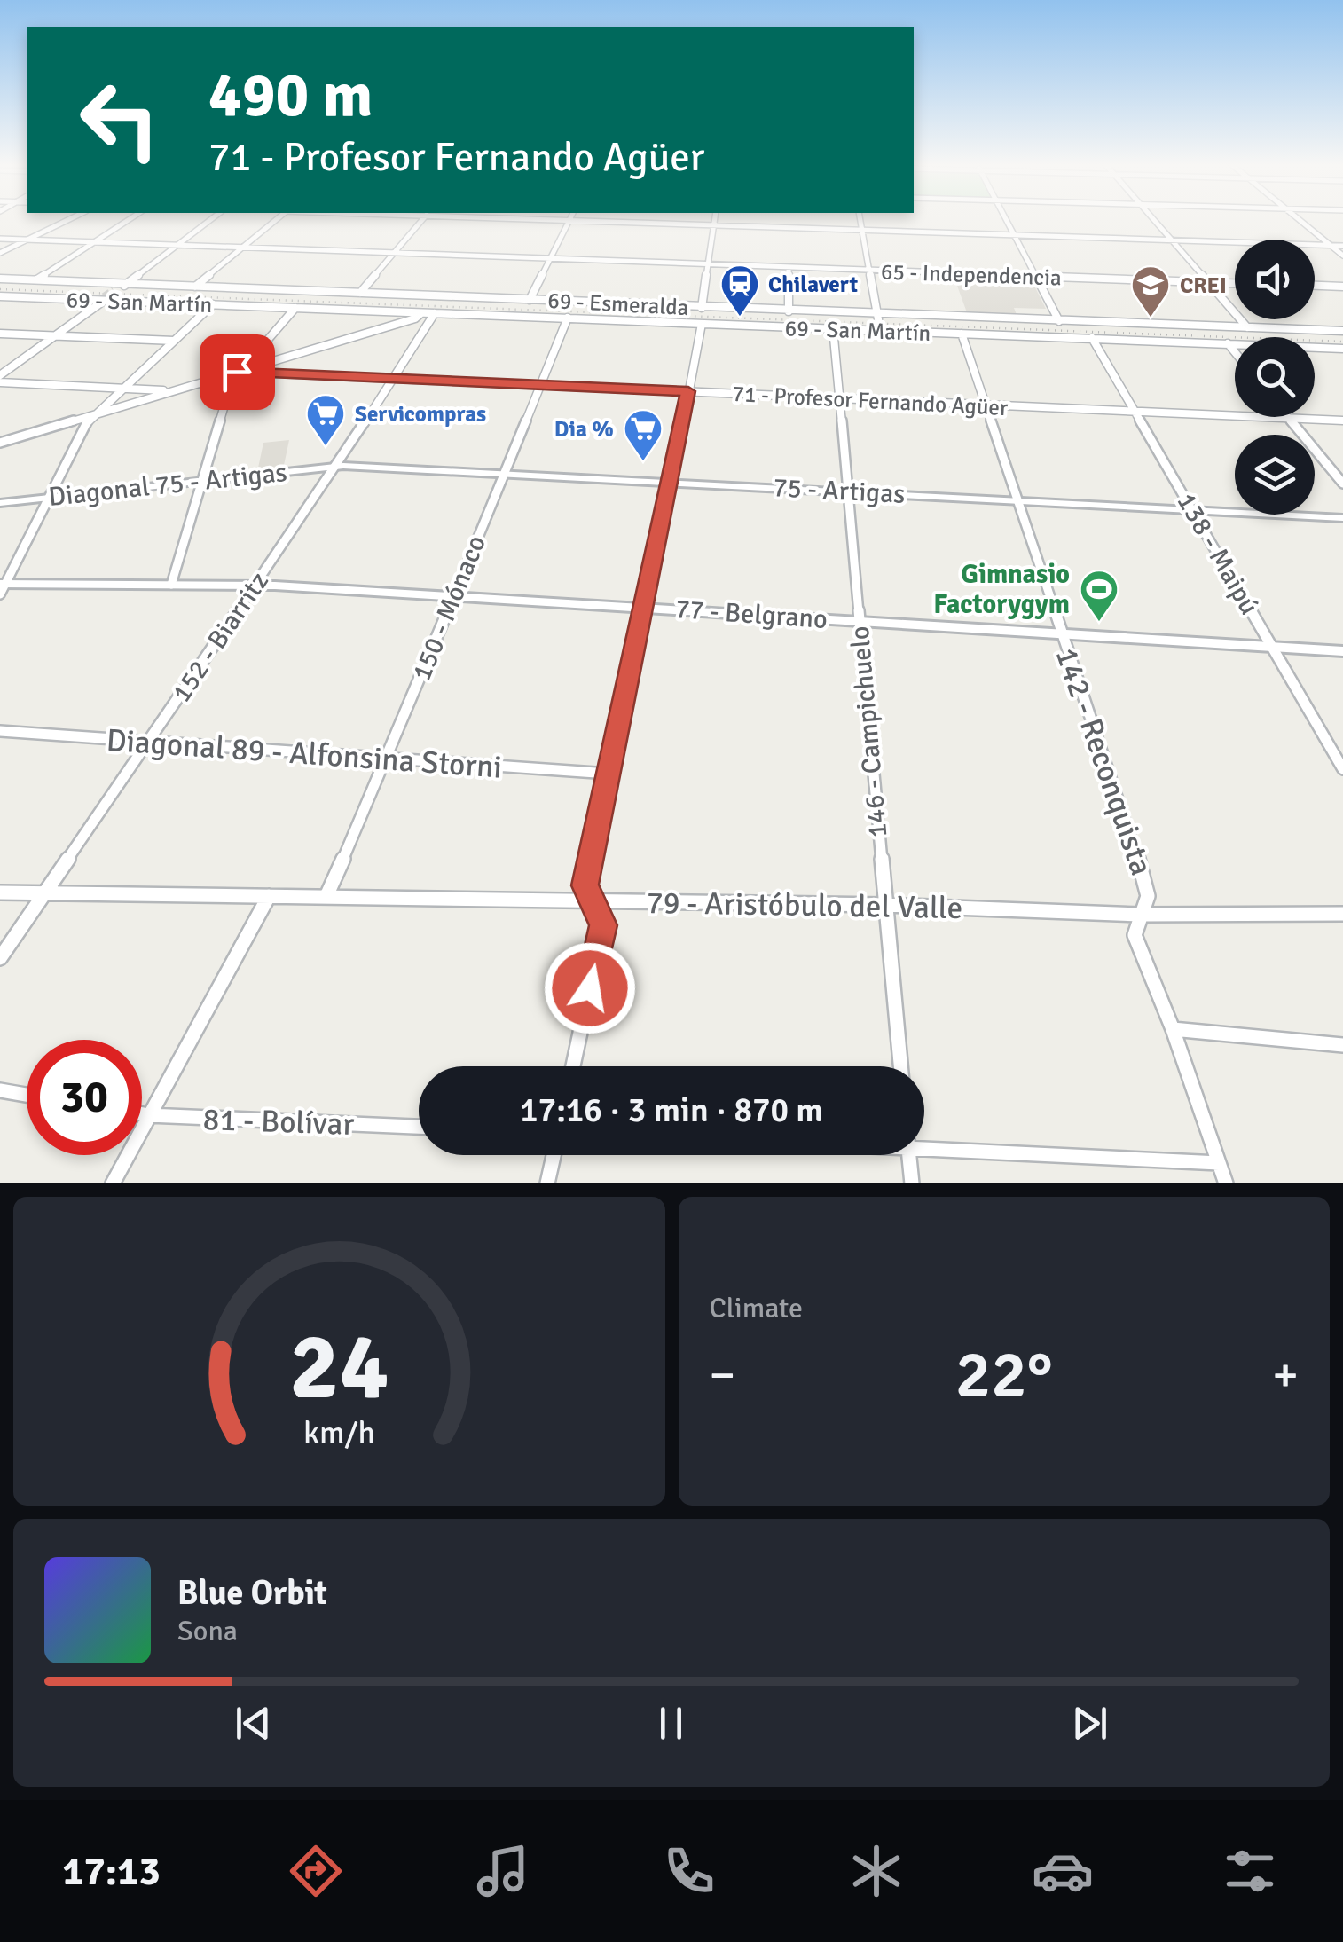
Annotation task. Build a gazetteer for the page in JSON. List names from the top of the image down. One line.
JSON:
{"streets":{"street":["65 - Independencia","69 - San Martín","69 - Esmeralda","71 - Profesor Fernando Agüer","Diagonal 75 - Artigas","75 - Artigas","138 - Maipú","150 - Mónaco","77 - Belgrano","152 - Biarritz","146 - Campichuelo","Diagonal 89 - Alfonsina Storni","142 - Reconquista","79 - Aristóbulo del Valle","81 - Bolívar"]},"crossings":[["69 - San Martín","138 - Maipú"],["69 - San Martín","150 - Mónaco"],["69 - San Martín","152 - Biarritz"],["69 - San Martín","146 - Campichuelo"],["69 - San Martín","142 - Reconquista"],["71 - Profesor Fernando Agüer","138 - Maipú"],["71 - Profesor Fernando Agüer","150 - Mónaco"],["71 - Profesor Fernando Agüer","152 - Biarritz"],["71 - Profesor Fernando Agüer","146 - Campichuelo"],["71 - Profesor Fernando Agüer","142 - Reconquista"],["Diagonal 75 - Artigas","75 - Artigas"],["Diagonal 75 - Artigas","152 - Biarritz"],["75 - Artigas","138 - Maipú"],["75 - Artigas","150 - Mónaco"],["75 - Artigas","152 - Biarritz"],["75 - Artigas","146 - Campichuelo"],["75 - Artigas","142 - Reconquista"],["138 - Maipú","77 - Belgrano"],["150 - Mónaco","77 - Belgrano"],["150 - Mónaco","Diagonal 89 - Alfonsina Storni"],["150 - Mónaco","79 - Aristóbulo del Valle"],["77 - Belgrano","152 - Biarritz"],["77 - Belgrano","146 - Campichuelo"],["77 - Belgrano","142 - Reconquista"],["152 - Biarritz","Diagonal 89 - Alfonsina Storni"],["152 - Biarritz","79 - Aristóbulo del Valle"],["146 - Campichuelo","79 - Aristóbulo del Valle"],["142 - Reconquista","79 - Aristóbulo del Valle"]],"places":{"station":["Chilavert"],"school or university":["CREI"],"supermarket":["Servicompras","Dia %"],"sports":["Gimnasio Factorygym"]},"page":{"turn":["490 m","71 - Profesor Fernando Agüer"],"limit":"30","trip":"17:16 · 3 min · 870 m","tile":"Climate","heat":["−","22°","+"],"song":["Blue Orbit","Sona"],"tabs":"17:13","gauge":["24","km/h"]}}
